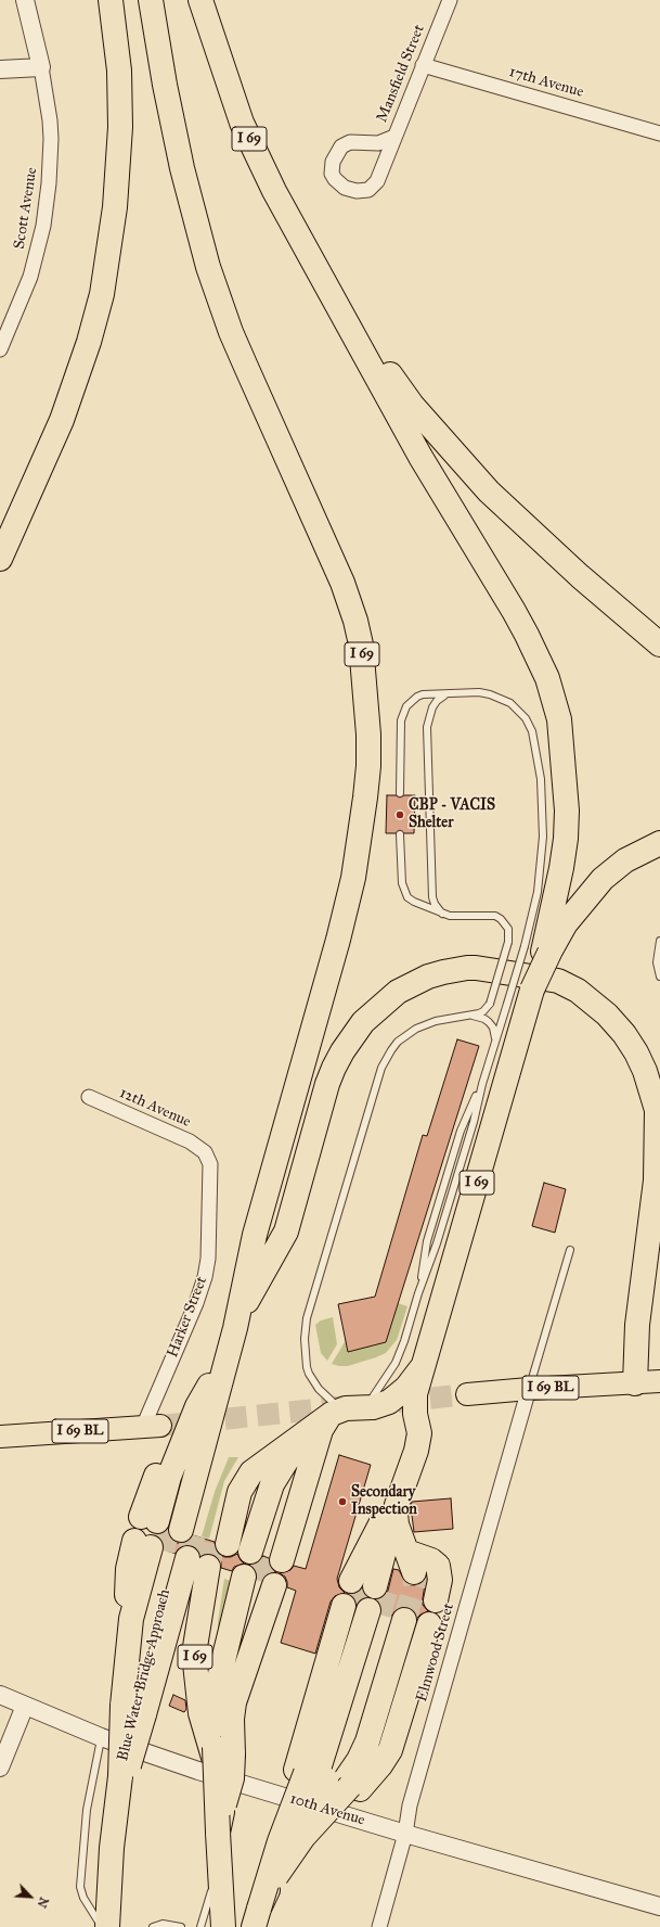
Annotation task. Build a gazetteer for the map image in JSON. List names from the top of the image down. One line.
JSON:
{"streets":{"highway":["I 69","Blue Water Bridge Approach"],"main road":["I 69 BL"],"street":["Mansfield Street","17th Avenue","Scott Avenue","12th Avenue","Harker Street","Elmwood Street","10th Avenue"]},"crossings":[["Mansfield Street","17th Avenue"],["I 69","Blue Water Bridge Approach"],["12th Avenue","Harker Street"],["Harker Street","I 69 BL"],["I 69 BL","Elmwood Street"],["Elmwood Street","10th Avenue"]],"places":["CBP - VACIS Shelter","Secondary Inspection"],"north":"bottom right"}
